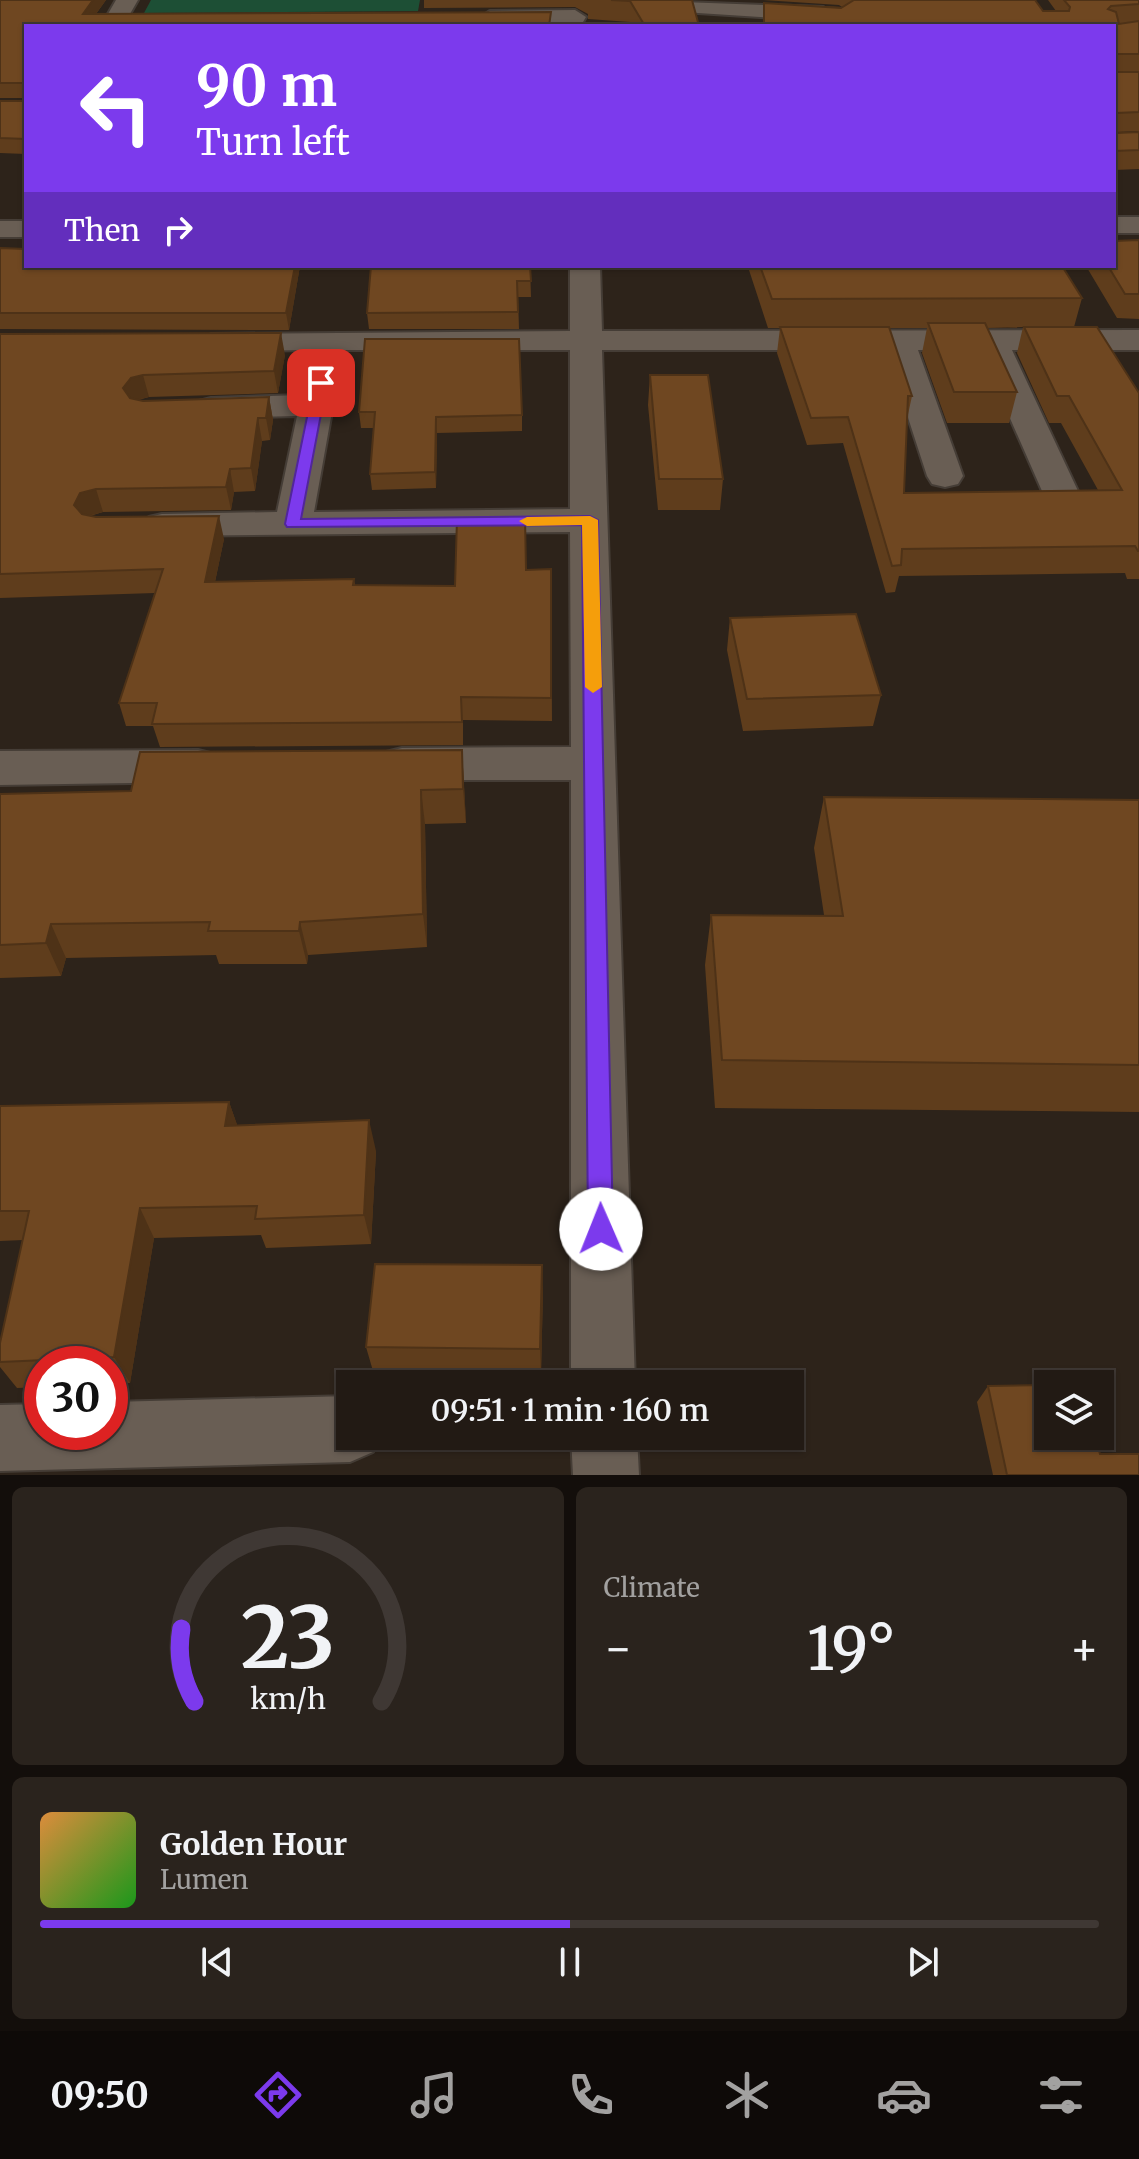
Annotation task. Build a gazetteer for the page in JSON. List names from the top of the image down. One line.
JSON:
{"page":{"turn":["90 m","Turn left"],"then":"Then","limit":"30","trip":"09:51 · 1 min · 160 m","tile":"Climate","heat":["−","19°","+"],"song":["Golden Hour","Lumen"],"tabs":"09:50","gauge":["23","km/h"]}}
